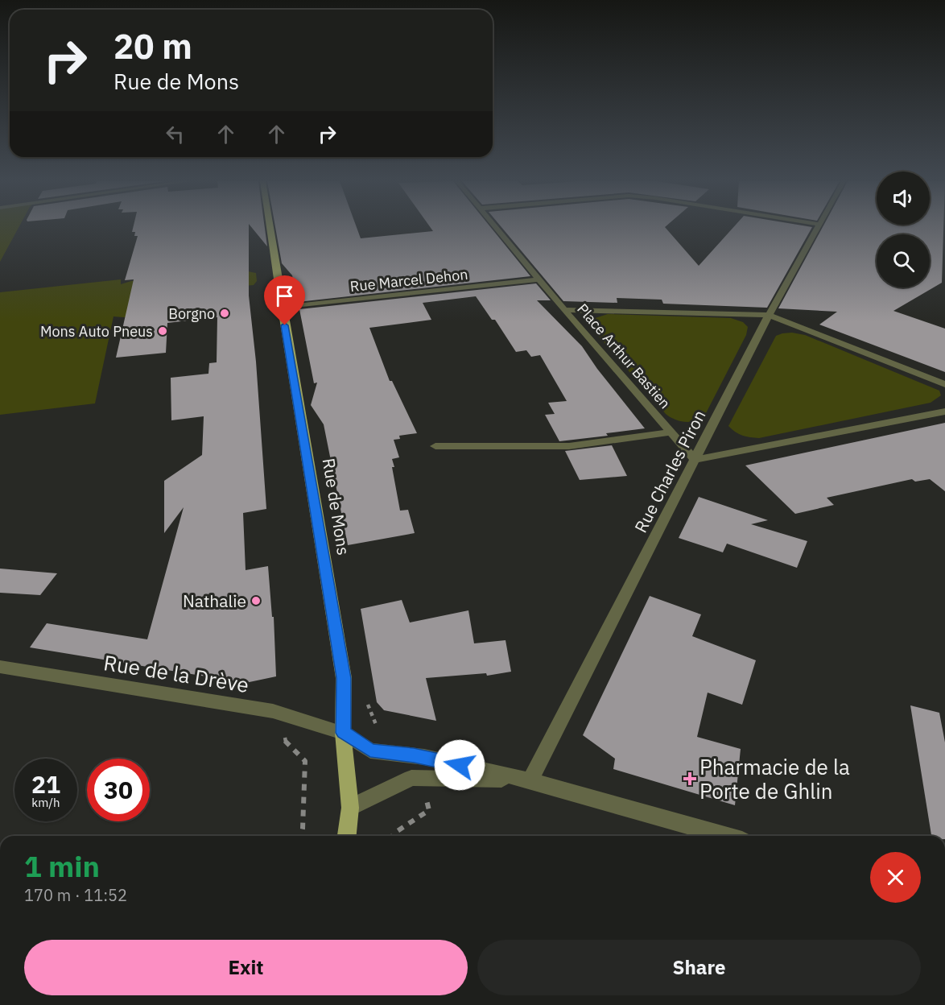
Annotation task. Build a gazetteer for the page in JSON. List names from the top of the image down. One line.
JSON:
{"streets":{"main road":["Rue de Mons"],"street":["Rue Marcel Dehon","Place Arthur Bastien","Rue Charles Piron","Rue de la Drève"]},"crossings":[["Rue Marcel Dehon","Rue de Mons"],["Place Arthur Bastien","Rue Charles Piron"],["Rue Charles Piron","Rue de la Drève"],["Rue de Mons","Rue de la Drève"]],"places":{"other":["Borgno","Mons Auto Pneus","Nathalie"],"health":["Pharmacie de la Porte de Ghlin"]},"page":{"turn":["20 m","Rue de Mons"],"speed":"21 km/h","limit":"30","heading":["1 min","170 m · 11:52"],"buttons":["Exit","Share"]}}
